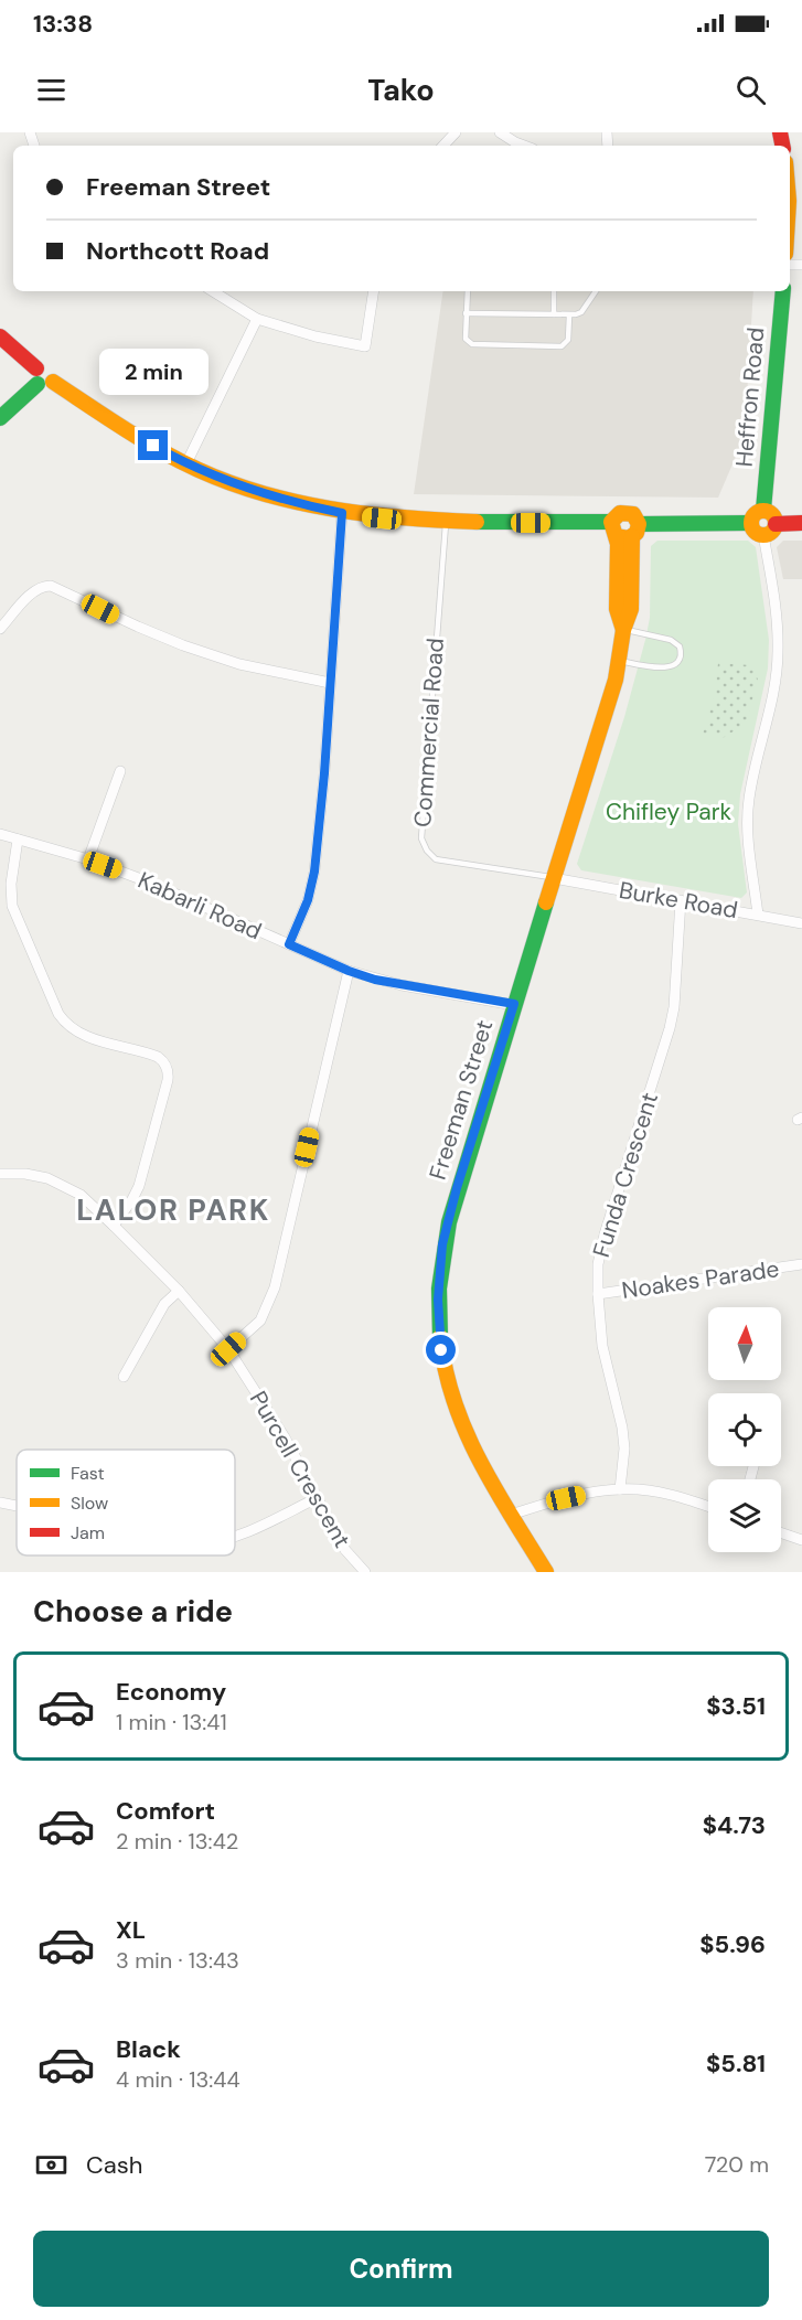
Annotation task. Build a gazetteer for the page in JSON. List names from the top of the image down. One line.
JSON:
{"streets":{"street":["Heffron Road","Burke Road","Kabarli Road","Freeman Street","Funda Crescent","Noakes Parade","Purcell Crescent"],"lane":["Commercial Road"]},"crossings":[["Commercial Road","Burke Road"],["Commercial Road","Freeman Street"],["Burke Road","Freeman Street"],["Burke Road","Funda Crescent"],["Kabarli Road","Freeman Street"],["Funda Crescent","Noakes Parade"]],"districts":["LALOR PARK"],"parks":["Chifley Park"],"legend":["Fast","Slow","Jam"],"north":"top","page":{"status":"13:38","header":"Tako","banner":["Freeman Street","Northcott Road"],"bubble":"2 min","heading":"Choose a ride","list":[{"name":"Economy","note":"1 min · 13:41","value":"$3.51"},{"name":"Comfort","note":"2 min · 13:42","value":"$4.73"},{"name":"XL","note":"3 min · 13:43","value":"$5.96"},{"name":"Black","note":"4 min · 13:44","value":"$5.81"}],"pay":["Cash","720 m"],"buttons":"Confirm"}}
